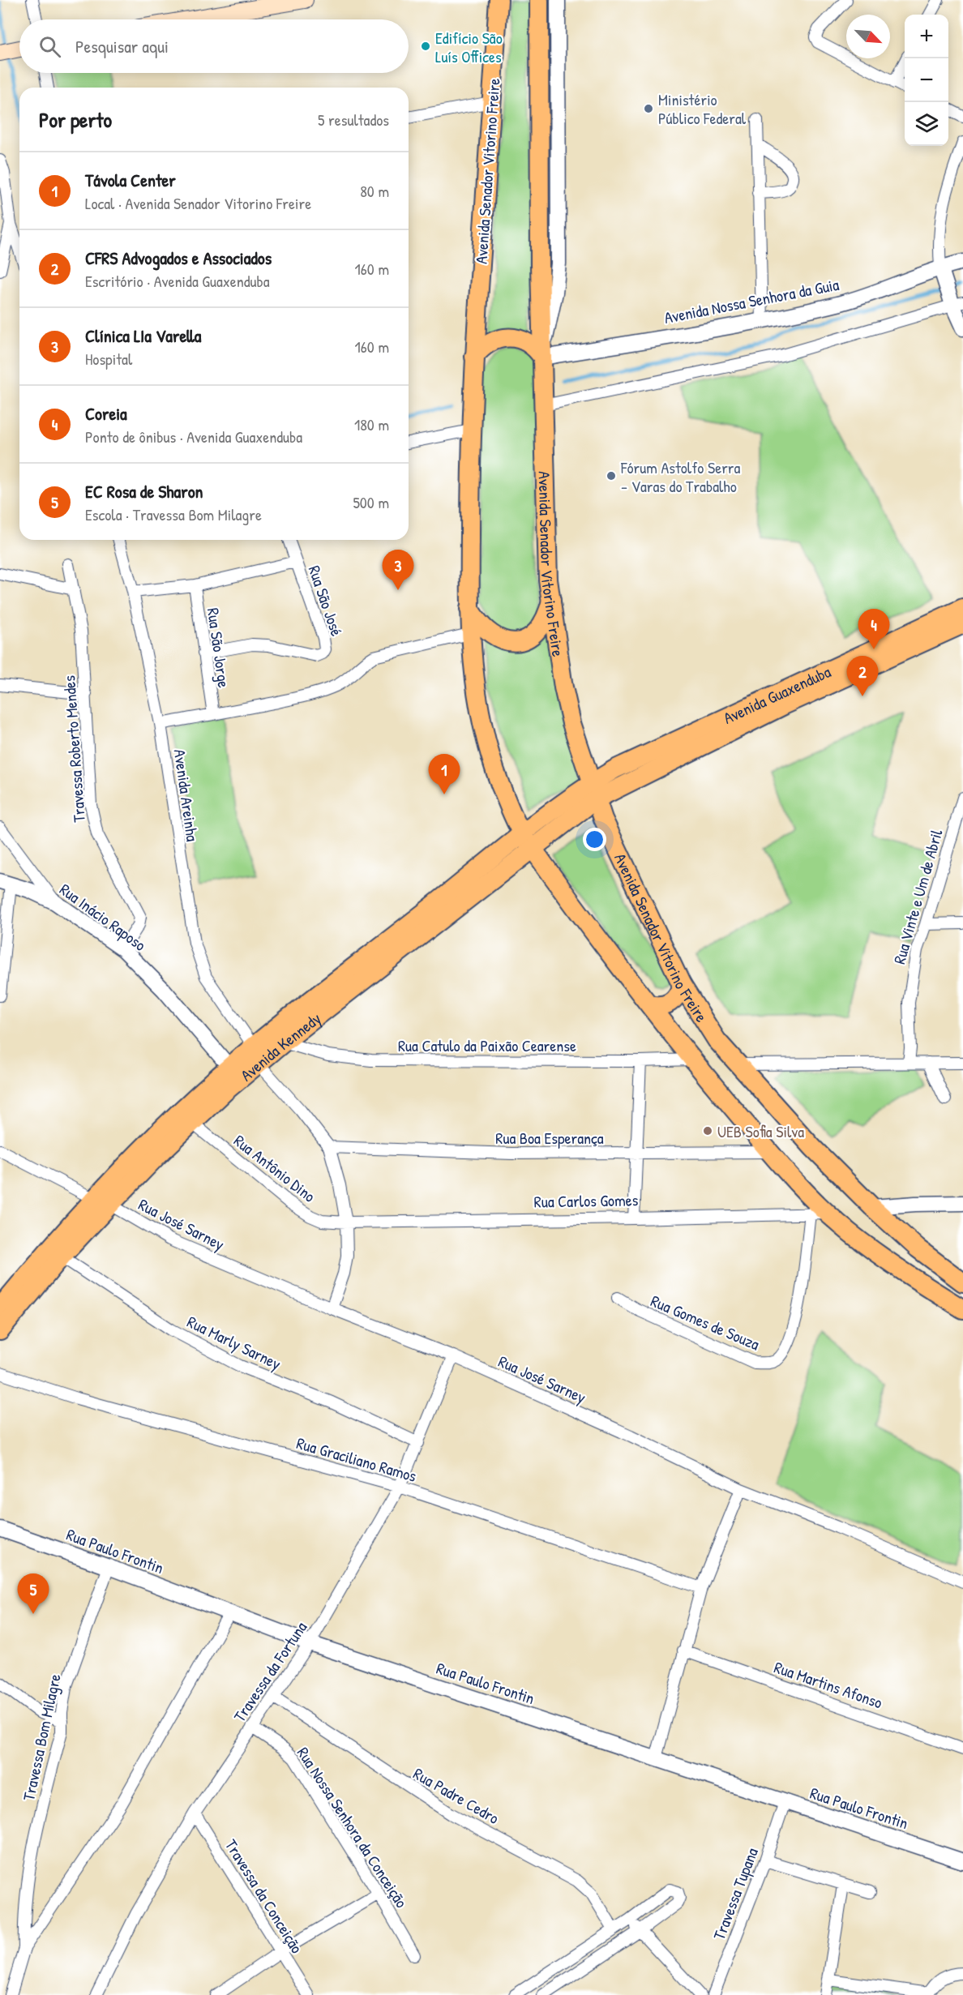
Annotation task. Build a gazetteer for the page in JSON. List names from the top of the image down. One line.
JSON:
{"streets":{"main road":["Avenida Senador Vitorino Freire","Avenida Guaxenduba","Avenida Kennedy"],"street":["Avenida Nossa Senhora da Guia","Rua São José","Rua São Jorge","Travessa Roberto Mendes","Avenida Areinha","Rua Vinte e Um de Abril","Rua Inácio Raposo","Rua Catulo da Paixão Cearense","Rua Boa Esperança","Rua Antônio Dino","Rua Carlos Gomes","Rua José Sarney","Rua Gomes de Souza","Rua Marly Sarney","Rua Graciliano Ramos","Rua Paulo Frontin","Travessa da Fortuna","Rua Martins Afonso","Travessa Bom Milagre","Rua Padre Cedro","Rua Nossa Senhora da Conceição","Travessa Tupana","Travessa da Conceição"]},"crossings":[["Avenida Senador Vitorino Freire","Avenida Nossa Senhora da Guia"],["Avenida Senador Vitorino Freire","Avenida Guaxenduba"],["Avenida Senador Vitorino Freire","Rua Catulo da Paixão Cearense"],["Avenida Senador Vitorino Freire","Avenida Kennedy"],["Avenida Senador Vitorino Freire","Rua Boa Esperança"],["Avenida Senador Vitorino Freire","Rua Carlos Gomes"],["Avenida Senador Vitorino Freire","Rua Gomes de Souza"],["Rua São José","Rua São Jorge"],["Avenida Guaxenduba","Avenida Kennedy"],["Travessa Roberto Mendes","Rua Inácio Raposo"],["Avenida Areinha","Avenida Kennedy"],["Avenida Areinha","Rua Antônio Dino"],["Rua Inácio Raposo","Avenida Kennedy"],["Rua Catulo da Paixão Cearense","Avenida Kennedy"],["Avenida Kennedy","Rua Antônio Dino"],["Avenida Kennedy","Rua José Sarney"],["Avenida Kennedy","Rua Marly Sarney"],["Rua Boa Esperança","Rua Antônio Dino"],["Rua Antônio Dino","Rua Carlos Gomes"],["Rua Antônio Dino","Rua José Sarney"],["Rua Carlos Gomes","Rua Gomes de Souza"],["Rua José Sarney","Travessa da Fortuna"],["Rua Marly Sarney","Travessa da Fortuna"],["Rua Graciliano Ramos","Travessa da Fortuna"],["Rua Paulo Frontin","Travessa da Fortuna"],["Rua Paulo Frontin","Travessa Bom Milagre"],["Rua Paulo Frontin","Travessa Tupana"],["Travessa da Fortuna","Rua Padre Cedro"],["Travessa da Fortuna","Rua Nossa Senhora da Conceição"],["Travessa da Fortuna","Travessa da Conceição"]],"places":["Edifício São Luís Offices","Ministério Público Federal","Fórum Astolfo Serra - Varas do Trabalho","UEB Sofia Silva"],"north":"bottom right","page":{"map_buttons":["+","−"],"search":"Pesquisar aqui","heading":["Por perto","5 resultados"],"list":[{"mark":"1","name":"Távola Center","note":"Local · Avenida Senador Vitorino Freire","value":"80 m"},{"mark":"2","name":"CFRS Advogados e Associados","note":"Escritório · Avenida Guaxenduba","value":"160 m"},{"mark":"3","name":"Clínica LIa Varella","note":"Hospital","value":"160 m"},{"mark":"4","name":"Coreia","note":"Ponto de ônibus · Avenida Guaxenduba","value":"180 m"},{"mark":"5","name":"EC Rosa de Sharon","note":"Escola · Travessa Bom Milagre","value":"500 m"}],"pins":["3","4","2","1","5"]}}
